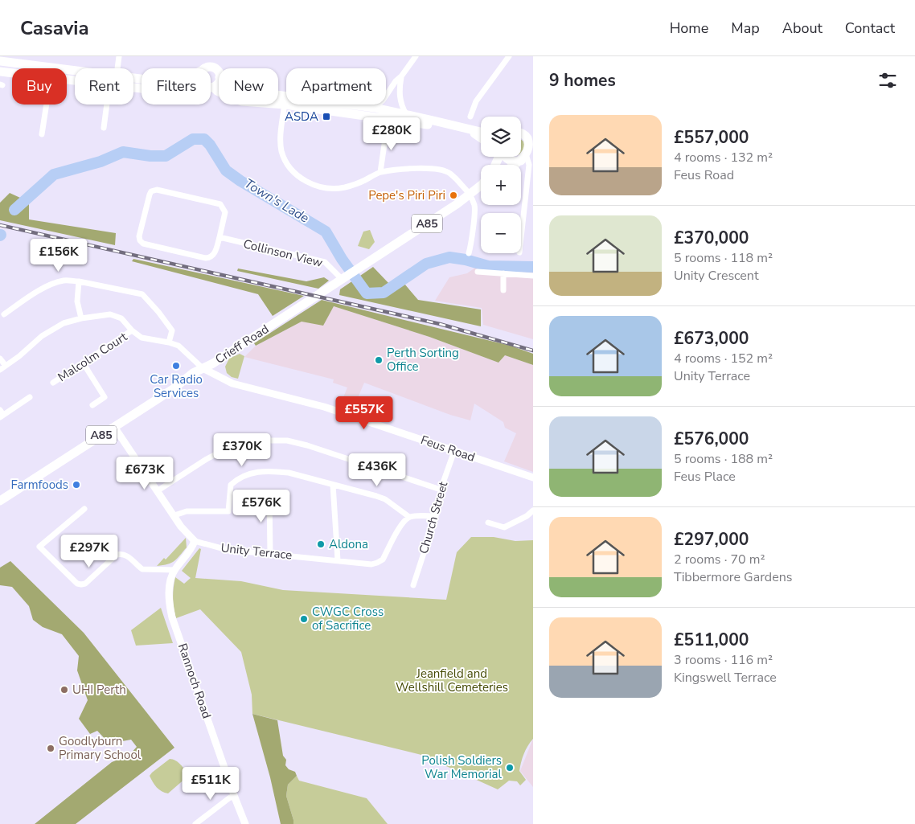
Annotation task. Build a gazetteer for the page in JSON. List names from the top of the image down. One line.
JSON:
{"streets":{"main road":["A85","Crieff Road"],"street":["Collinson View","Malcolm Court","Feus Road","Church Street","Unity Terrace","Rannoch Road"]},"crossings":[["Collinson View","Crieff Road"],["Crieff Road","Feus Road"],["Feus Road","Church Street"],["Unity Terrace","Rannoch Road"]],"water":["Town's Lade"],"parks":["Jeanfield and Wellshill Cemeteries"],"places":{"transit":["ASDA"],"other":["Pepe's Piri Piri","Perth Sorting Office","Car Radio Services","Farmfoods","Aldona","CWGC Cross of Sacrifice","UHI Perth","Goodlyburn Primary School","Polish Soldiers War Memorial"]},"page":{"header":"Casavia","nav":["Home","Map","About","Contact"],"heading":"9 homes","chip":["Buy","Rent","Filters","New","Apartment"],"list":[{"name":"£557,000","note":"4 rooms · 132 m² · Feus Road"},{"name":"£370,000","note":"5 rooms · 118 m² · Unity Crescent"},{"name":"£673,000","note":"4 rooms · 152 m² · Unity Terrace"},{"name":"£576,000","note":"5 rooms · 188 m² · Feus Place"},{"name":"£297,000","note":"2 rooms · 70 m² · Tibbermore Gardens"},{"name":"£511,000","note":"3 rooms · 116 m² · Kingswell Terrace"}],"map_buttons":["+","−"],"price":["£280K","£156K","£557K","£370K","£436K","£673K","£576K","£297K","£511K"]}}
